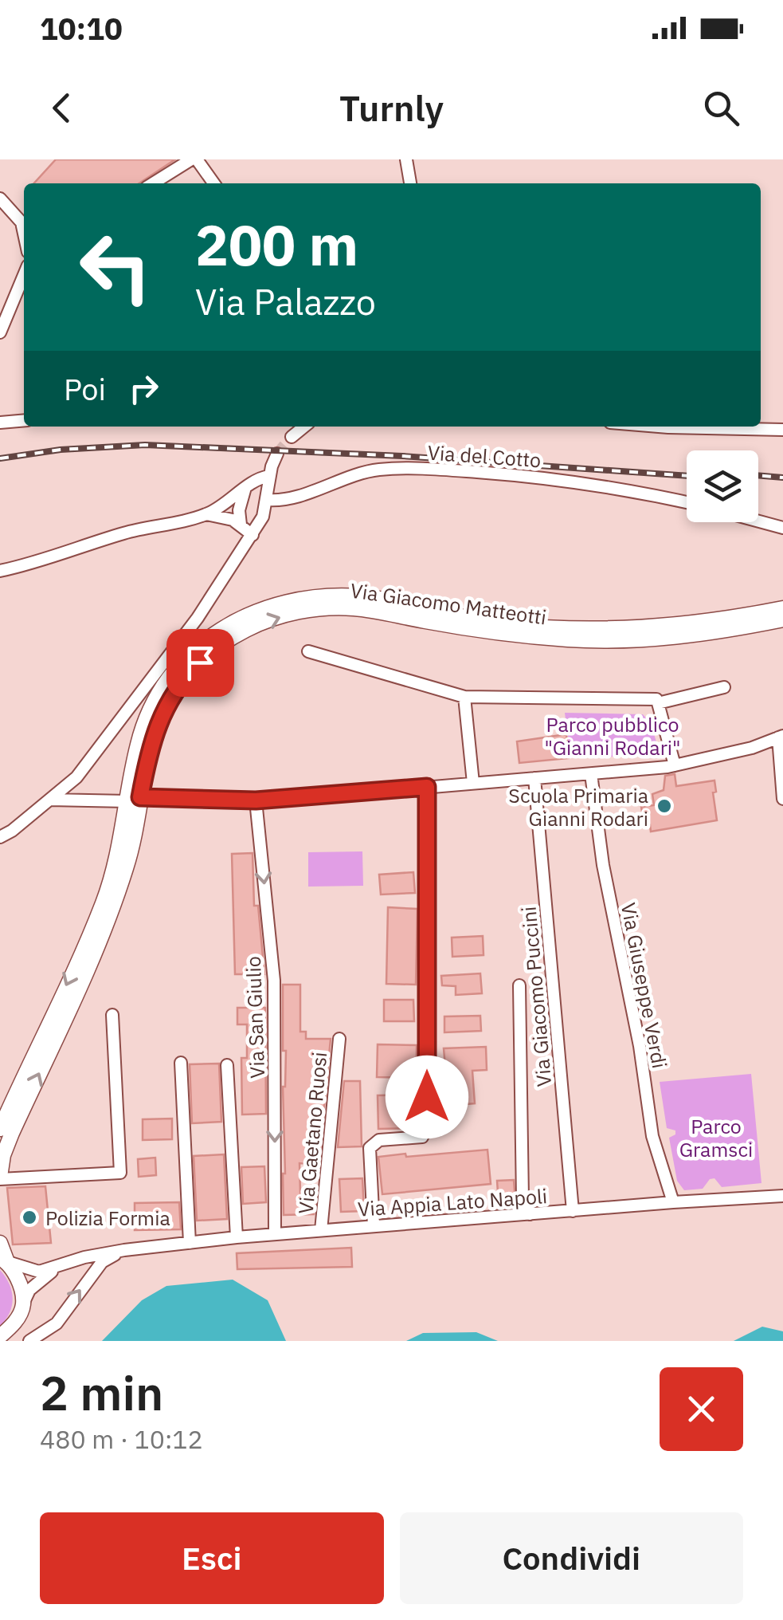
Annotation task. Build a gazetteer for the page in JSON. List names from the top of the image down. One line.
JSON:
{"streets":{"main road":["Via Giacomo Matteotti"],"street":["Via del Cotto","Via Giuseppe Verdi","Via Giacomo Puccini","Via San Giulio","Via Gaetano Ruosi","Via Appia Lato Napoli"]},"crossings":[["Via Giuseppe Verdi","Via Appia Lato Napoli"],["Via Giacomo Puccini","Via Appia Lato Napoli"],["Via San Giulio","Via Appia Lato Napoli"],["Via Gaetano Ruosi","Via Appia Lato Napoli"]],"parks":["Parco pubblico \"Gianni Rodari\"","Parco Gramsci"],"places":["Scuola Primaria Gianni Rodari","Polizia Formia"],"page":{"status":"10:10","header":"Turnly","turn":["200 m","Via Palazzo"],"then":"Poi","heading":["2 min","480 m · 10:12"],"buttons":["Esci","Condividi"]}}
